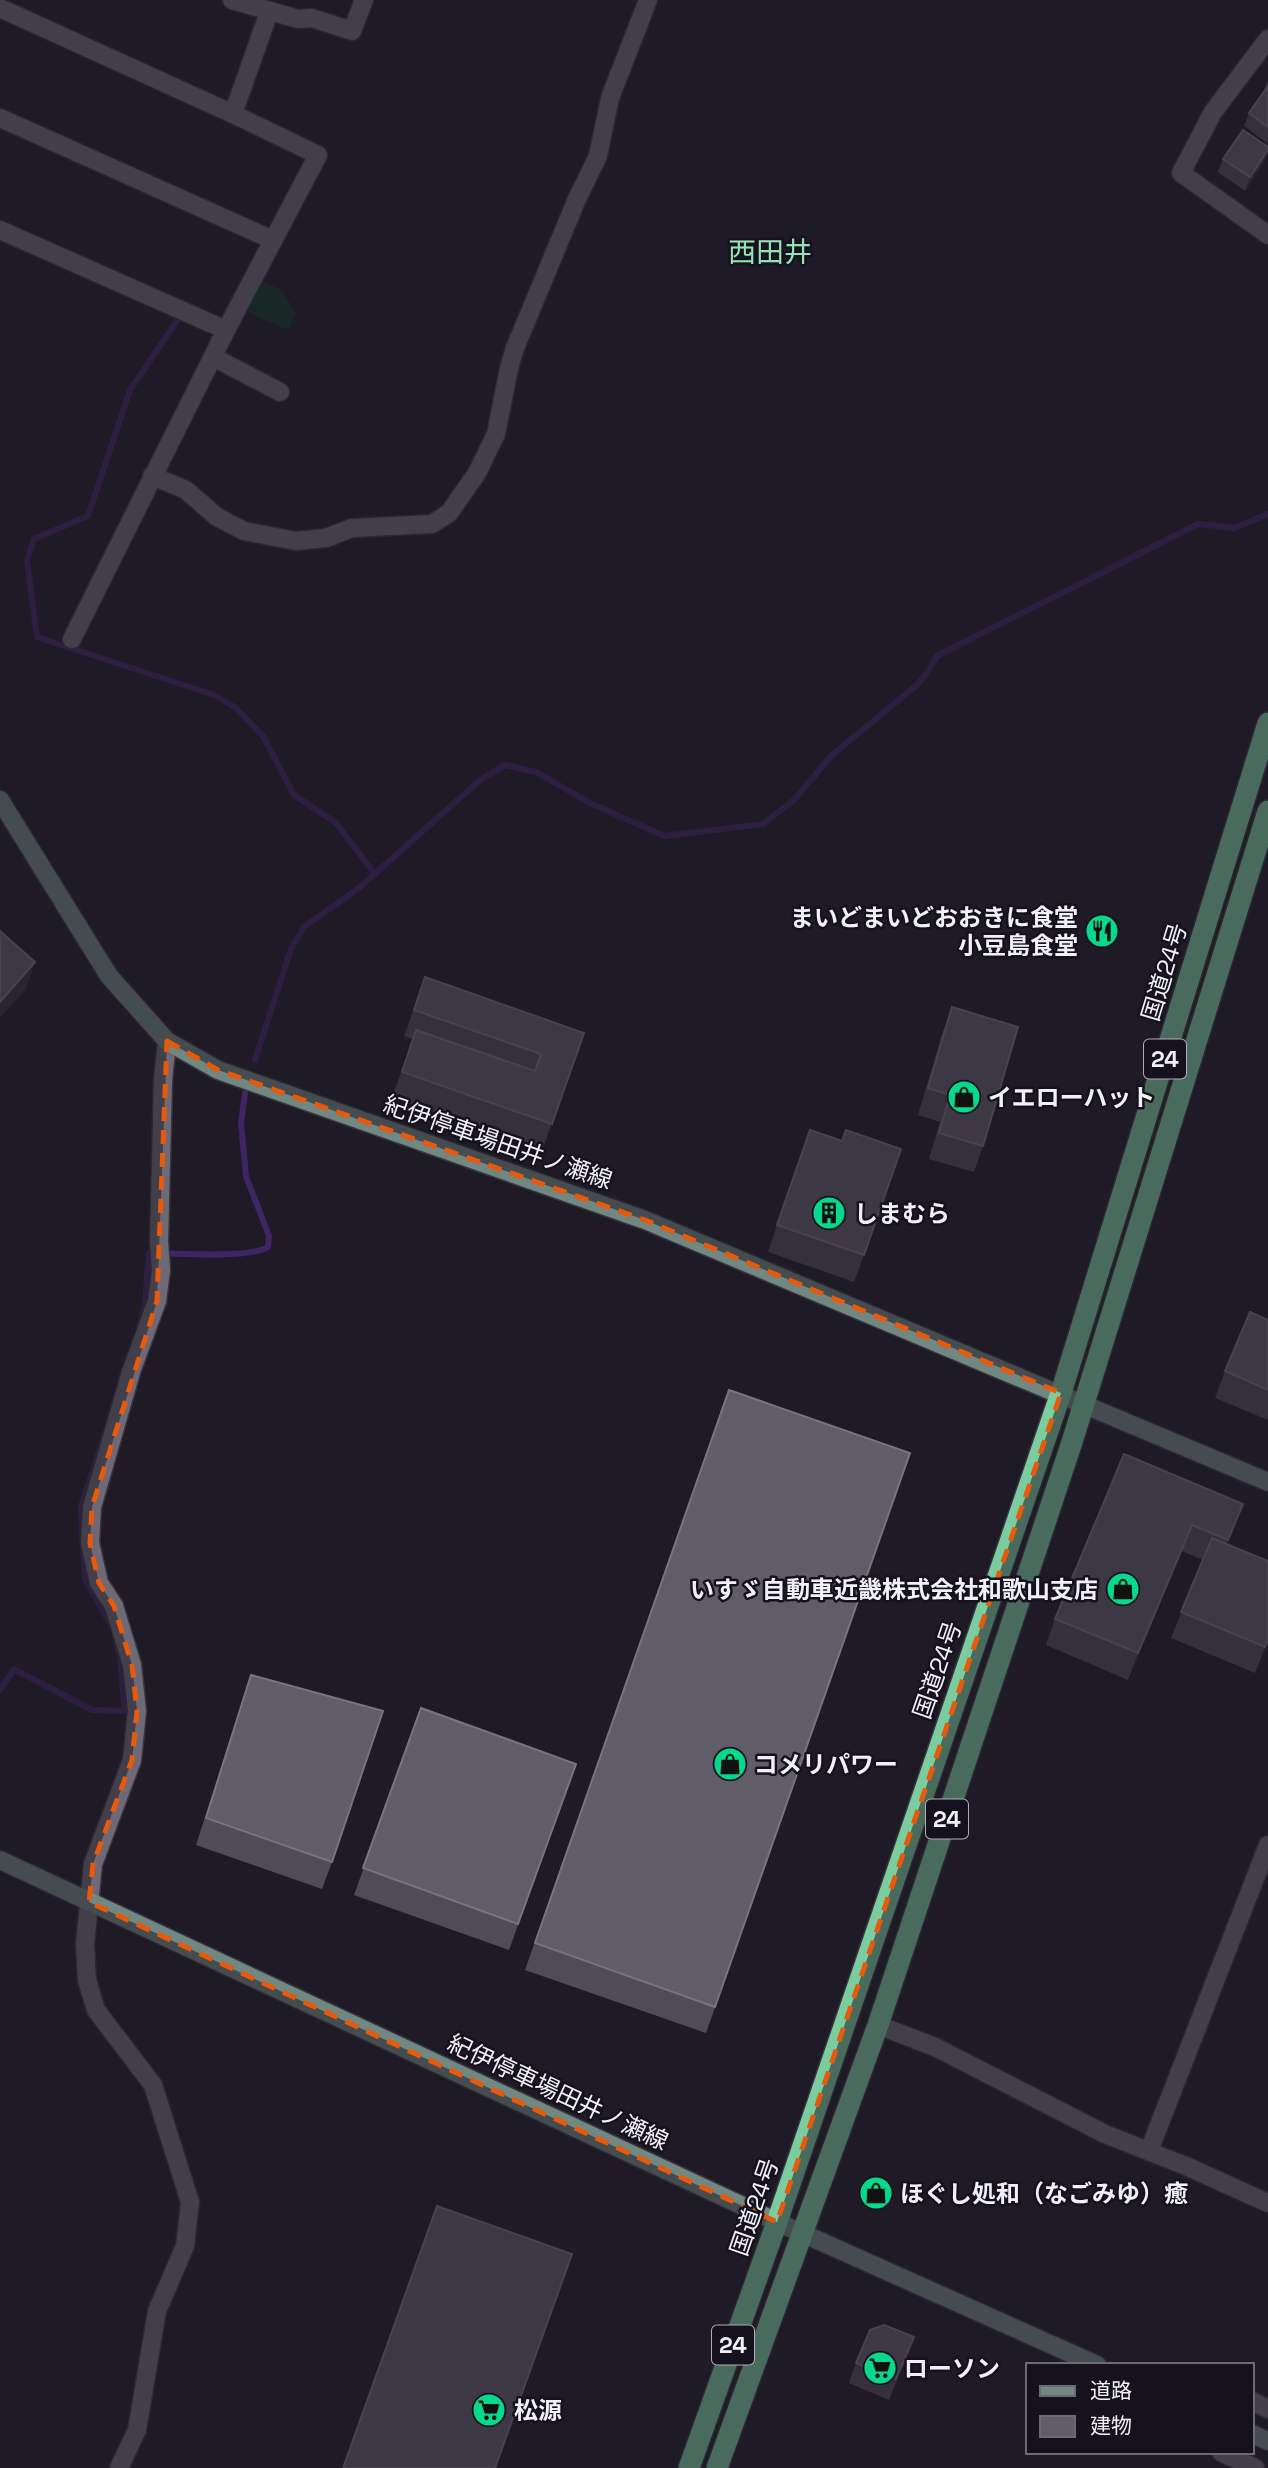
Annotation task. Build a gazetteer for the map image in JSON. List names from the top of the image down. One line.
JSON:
{"streets":{"highway":["国道24号","24"],"main road":["紀伊停車場田井ノ瀬線"]},"crossings":[["国道24号","紀伊停車場田井ノ瀬線"],["24","紀伊停車場田井ノ瀬線"]],"districts":["西田井"],"places":{"restaurant":["まいどまいどおおきに食堂 小豆島食堂"],"shop":["イエローハット","いすゞ自動車近畿株式会社和歌山支店","コメリパワー","ほぐし処和（なごみゆ）癒"],"building":["しまむら"],"supermarket":["ローソン","松源"]},"legend":["道路","建物"]}
